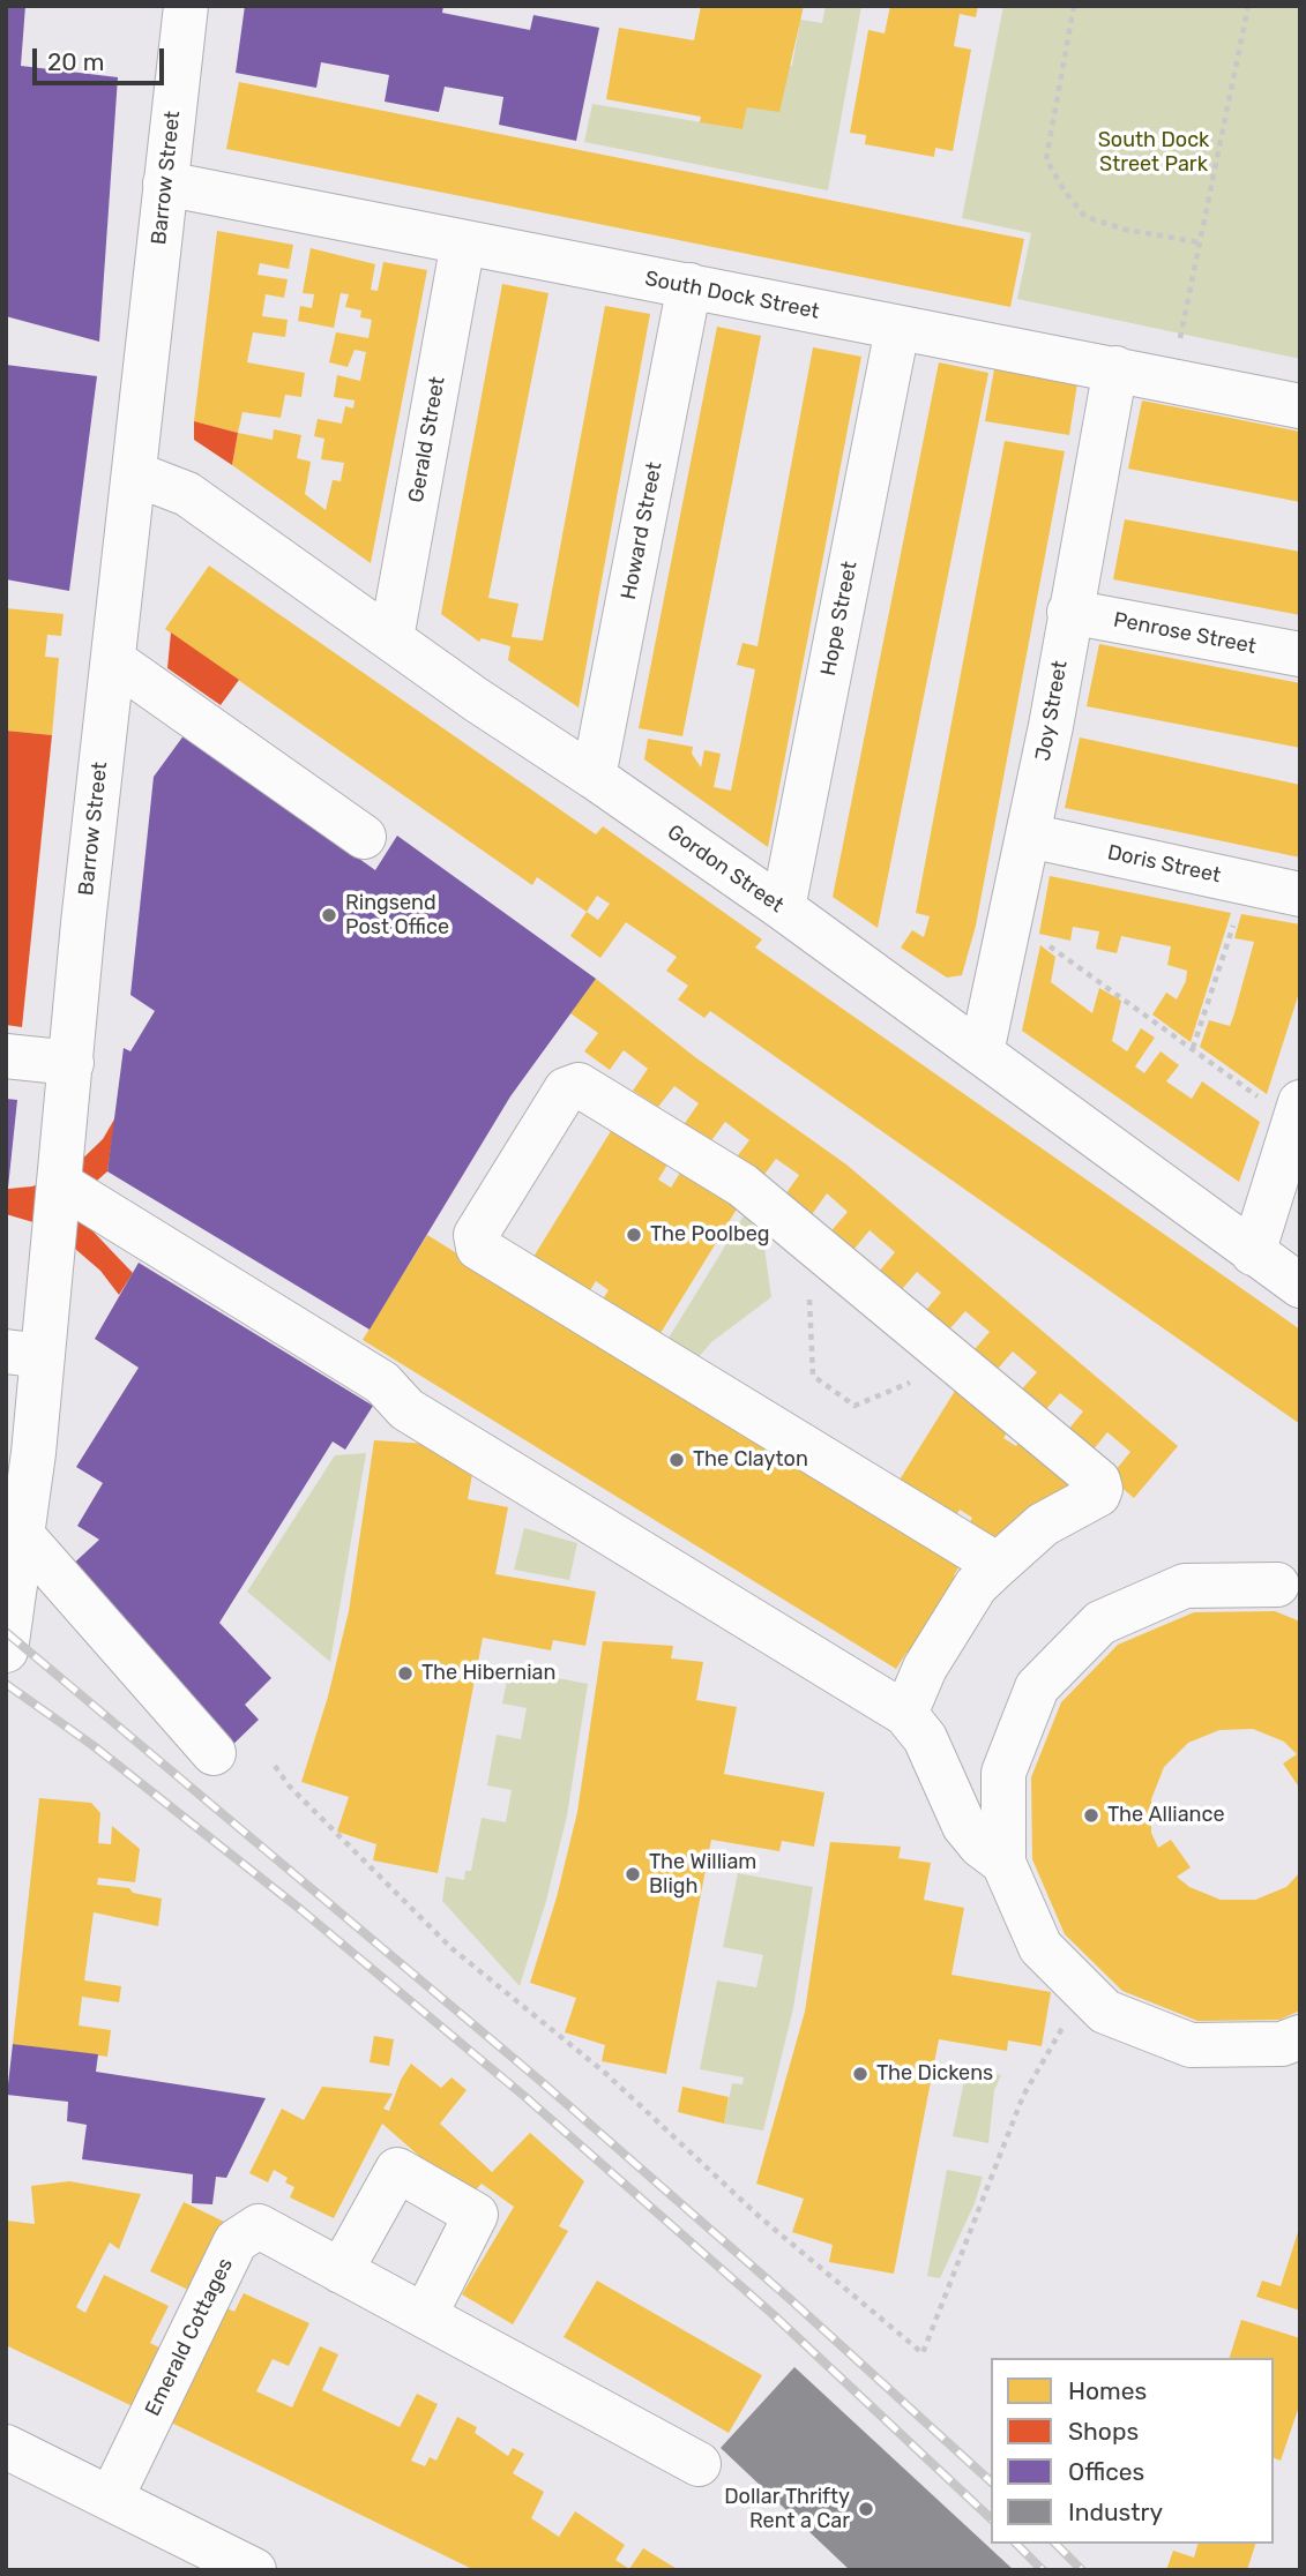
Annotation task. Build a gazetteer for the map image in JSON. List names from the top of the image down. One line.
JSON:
{"streets":{"street":["Barrow Street","South Dock Street","Gerald Street","Howard Street","Hope Street","Penrose Street","Joy Street","Doris Street","Gordon Street","Emerald Cottages"]},"crossings":[["Barrow Street","South Dock Street"],["Barrow Street","Gordon Street"],["South Dock Street","Gerald Street"],["South Dock Street","Howard Street"],["South Dock Street","Hope Street"],["South Dock Street","Joy Street"],["Gerald Street","Gordon Street"],["Howard Street","Gordon Street"],["Hope Street","Gordon Street"],["Penrose Street","Joy Street"],["Joy Street","Doris Street"],["Joy Street","Gordon Street"]],"parks":["South Dock Street Park"],"places":["Ringsend Post Office","The Poolbeg","The Clayton","The Hibernian","The Alliance","The William Bligh","The Dickens","Dollar Thrifty Rent a Car"],"legend":["Homes","Shops","Offices","Industry"],"scale_bar":"20 m"}
